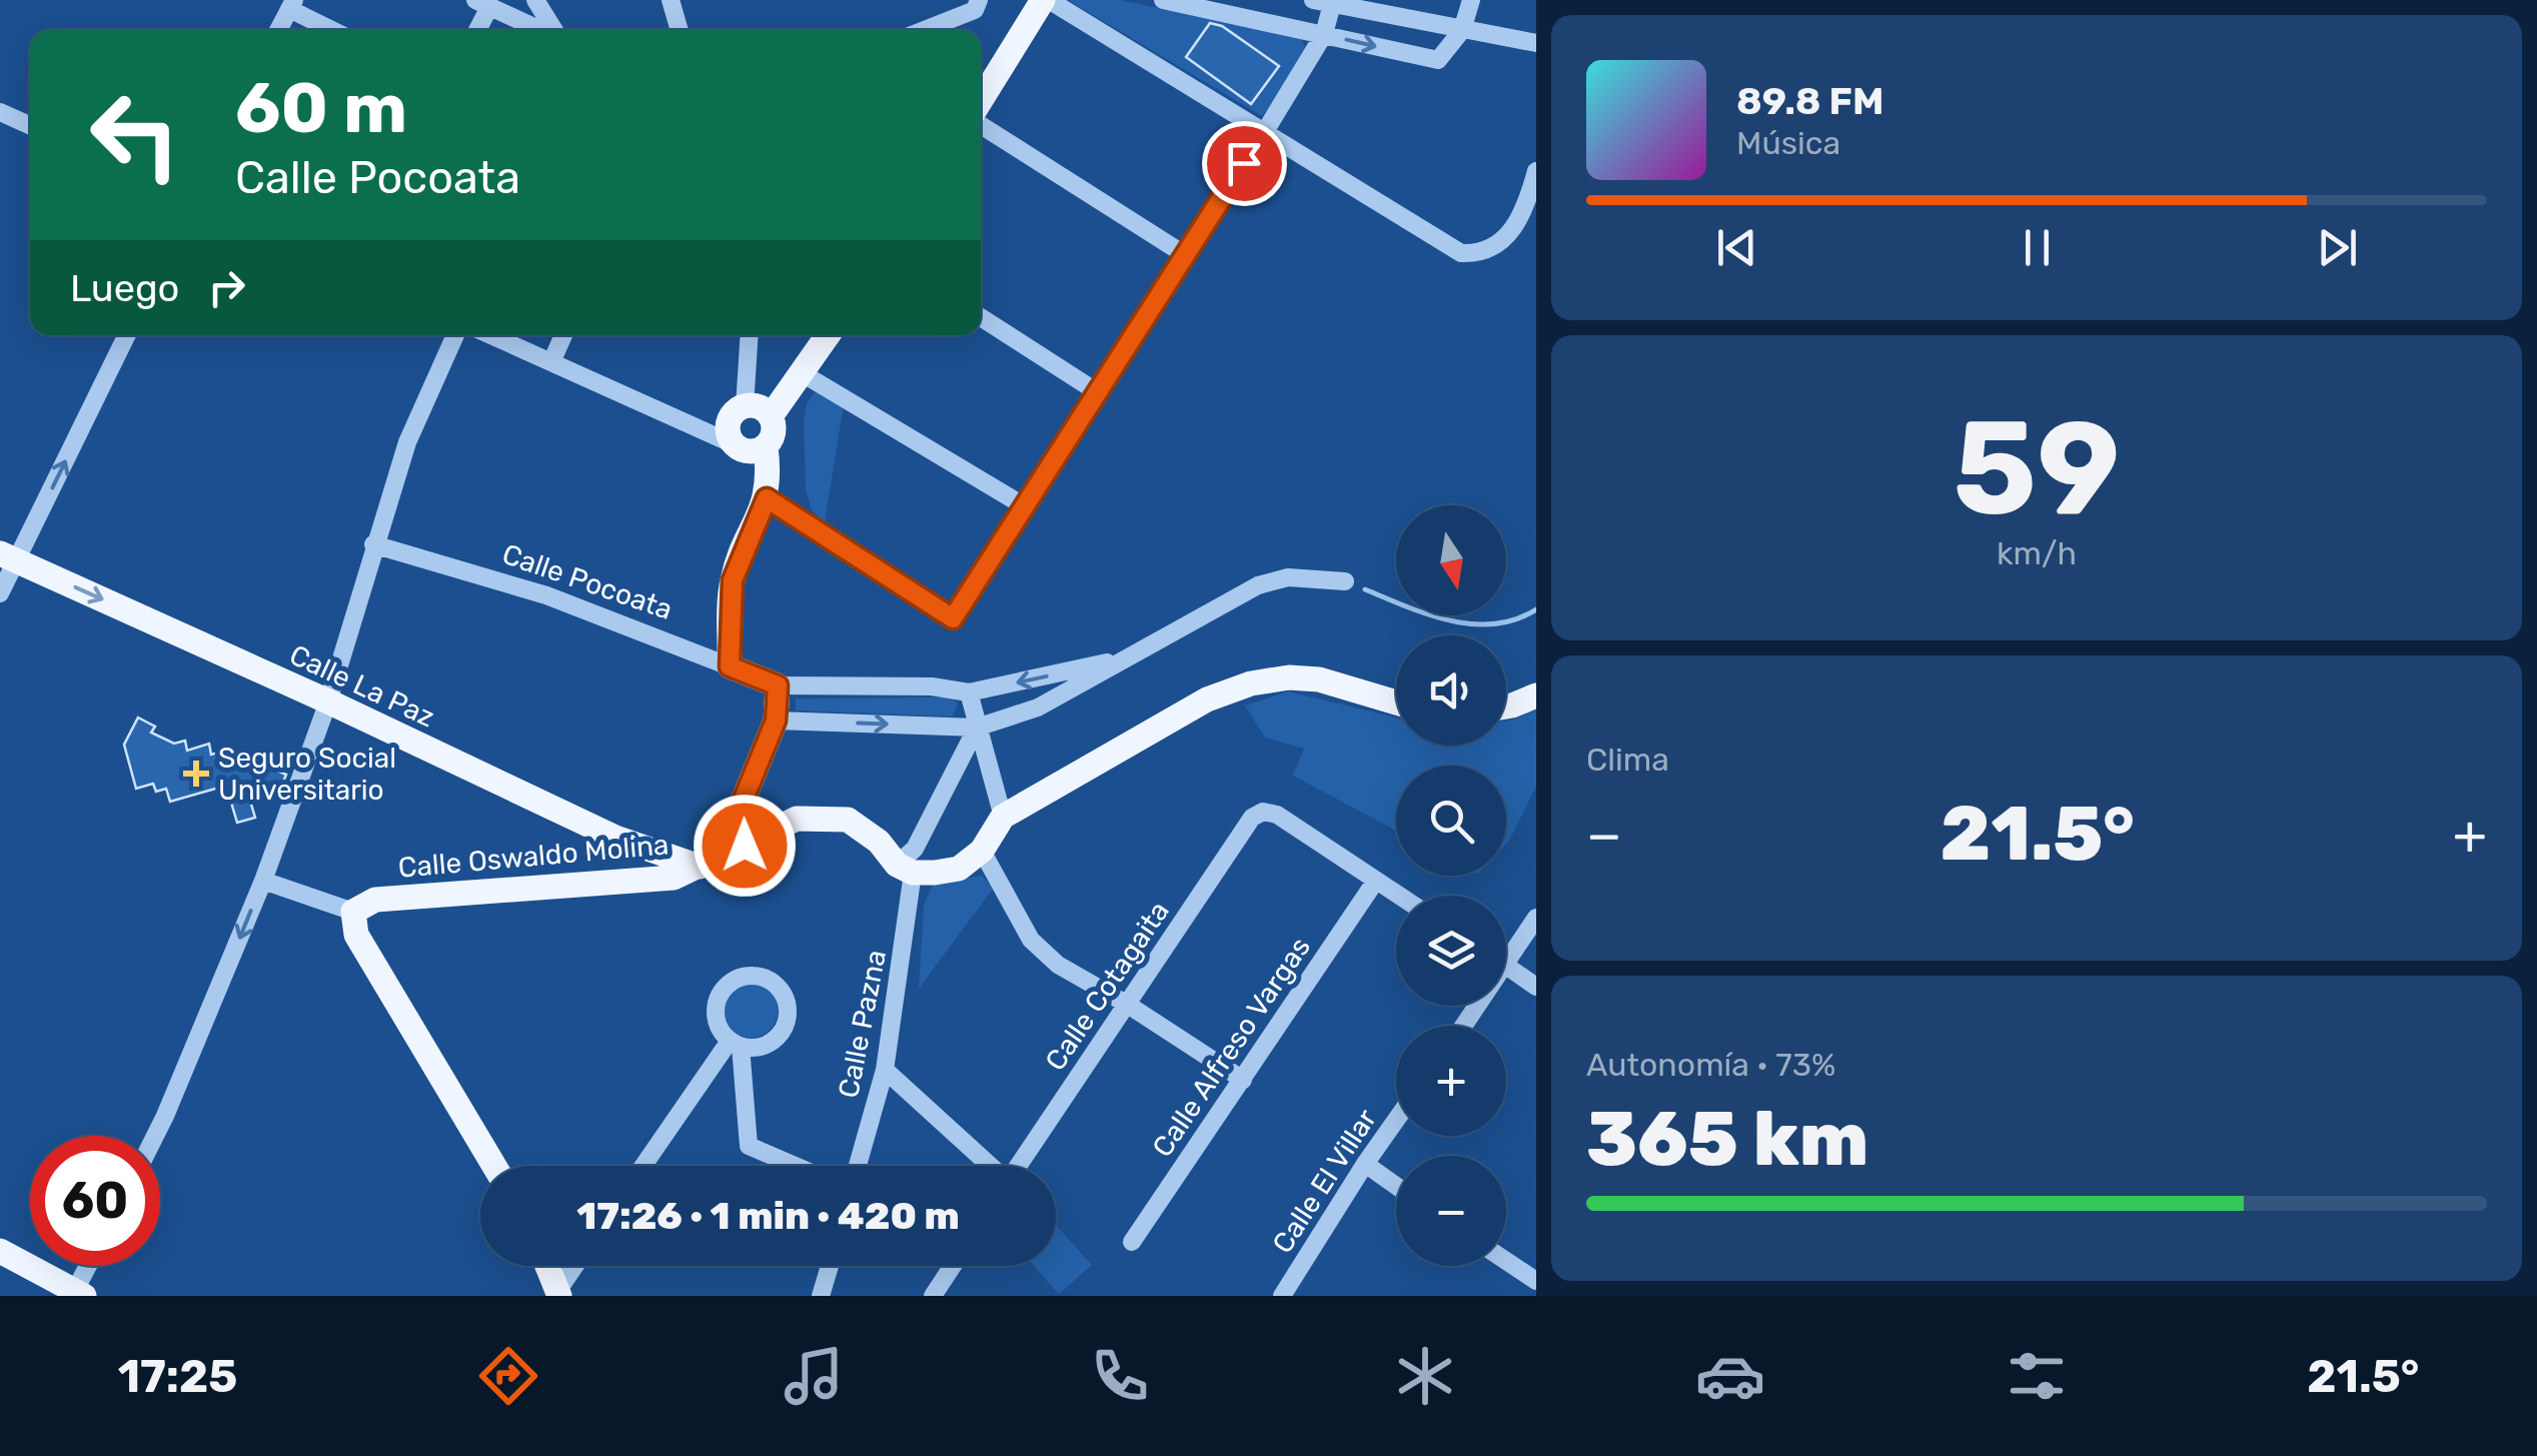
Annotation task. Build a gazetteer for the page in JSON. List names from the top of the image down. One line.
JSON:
{"streets":{"main road":["Calle Pocoata","Calle La Paz","Calle Oswaldo Molina"],"street":["Calle Cotagaita","Calle Pazna","Calle Alfreso Vargas","Calle El Villar"]},"crossings":[["Calle La Paz","Calle Oswaldo Molina"],["Calle Oswaldo Molina","Calle Pazna"],["Calle Cotagaita","Calle Alfreso Vargas"]],"one_way":["Calle La Paz"],"places":{"health":["Seguro Social Universitario"]},"north":"bottom","page":{"turn":["60 m","Calle Pocoata"],"song":["89.8 FM","Música"],"then":"Luego","tile":[["59","km/h"],"Clima",["Autonomía · 73%","365 km"]],"map_buttons":["+","−"],"heat":["−","21.5°","+"],"limit":"60","trip":"17:26 · 1 min · 420 m","tabs":["17:25","21.5°"]}}
